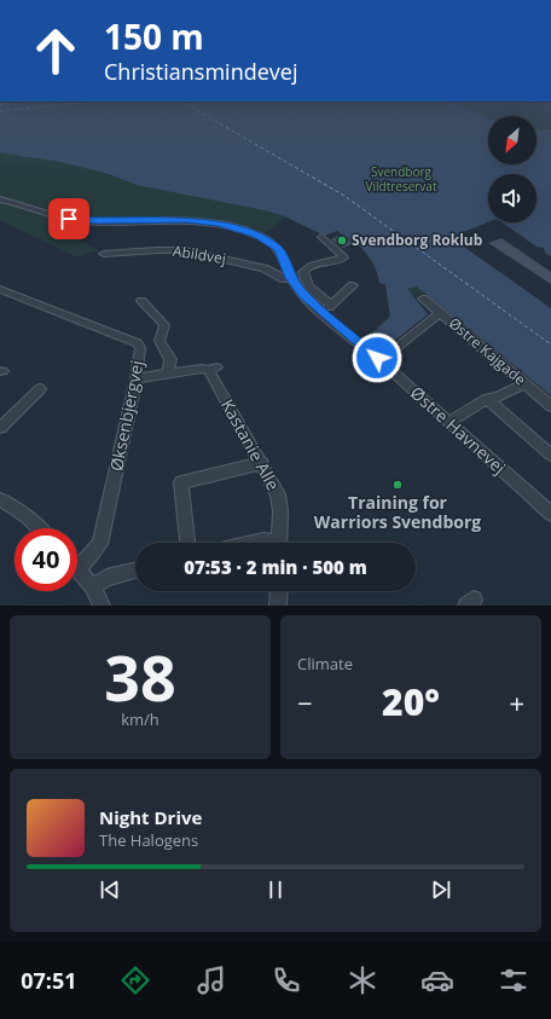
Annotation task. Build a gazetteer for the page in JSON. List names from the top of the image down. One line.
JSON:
{"streets":{"street":["Abildvej","Østre Kajgade","Øksenbjergvej","Østre Havnevej","Kastanie Alle"]},"crossings":[["Abildvej","Østre Havnevej"]],"parks":["Svendborg Vildtreservat"],"places":["Svendborg Roklub","Training for Warriors Svendborg"],"north":"bottom left","page":{"turn":["150 m","Christiansmindevej"],"limit":"40","trip":"07:53 · 2 min · 500 m","tile":[["38","km/h"],"Climate"],"heat":["−","20°","+"],"song":["Night Drive","The Halogens"],"tabs":"07:51"}}
